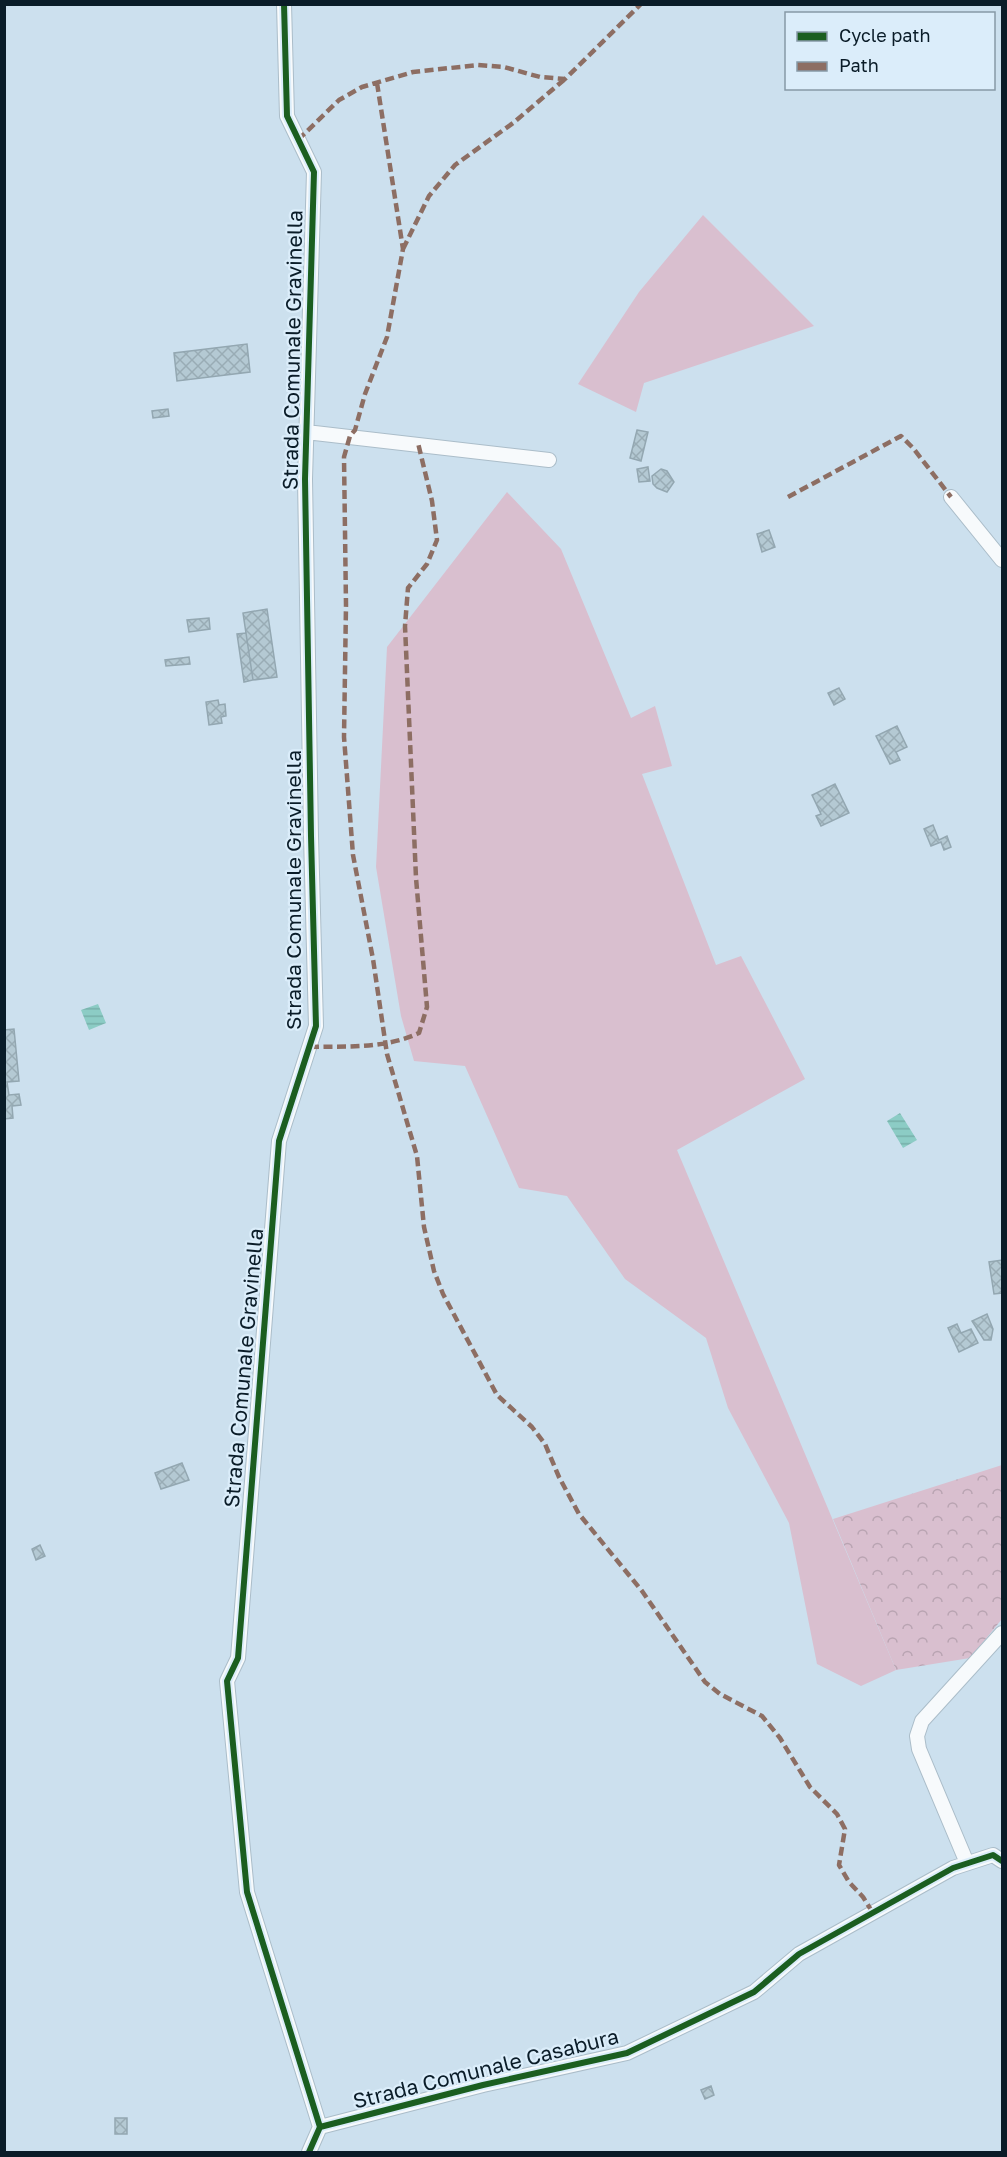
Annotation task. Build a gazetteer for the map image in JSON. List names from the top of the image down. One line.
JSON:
{"streets":{"street":["Strada Comunale Gravinella","Strada Comunale Casabura"]},"crossings":[["Strada Comunale Gravinella","Strada Comunale Casabura"]],"legend":["Cycle path","Path"]}
